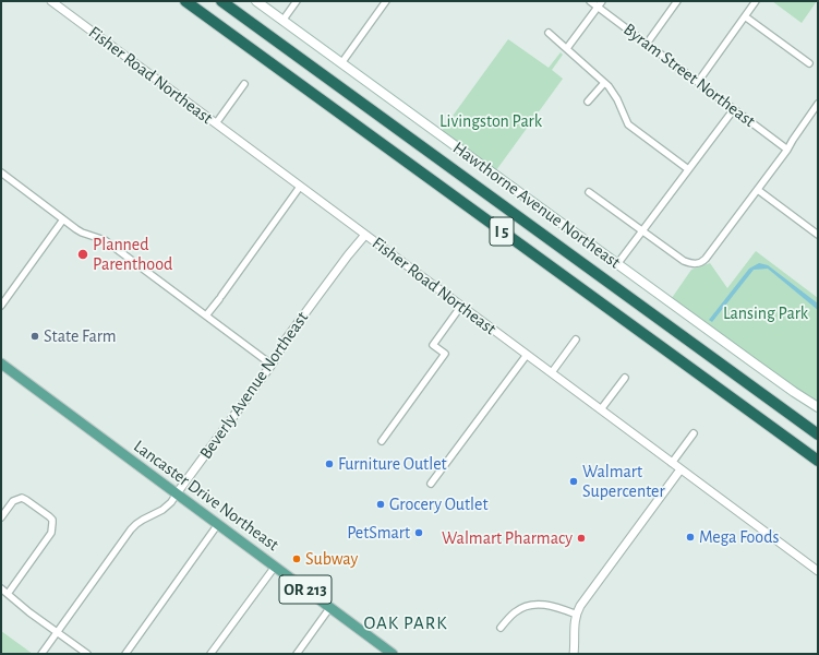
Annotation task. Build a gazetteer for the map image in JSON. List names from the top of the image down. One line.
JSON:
{"streets":{"highway":["I 5"],"main road":["Hawthorne Avenue Northeast","Lancaster Drive Northeast","OR 213"],"street":["Fisher Road Northeast","Byram Street Northeast","Beverly Avenue Northeast"]},"crossings":[["Fisher Road Northeast","Beverly Avenue Northeast"],["Beverly Avenue Northeast","Lancaster Drive Northeast"]],"districts":["OAK PARK"],"parks":["Livingston Park","Lansing Park"],"places":["Planned Parenthood","State Farm","Furniture Outlet","Walmart Supercenter","Grocery Outlet","PetSmart","Mega Foods","Walmart Pharmacy","Subway"]}
